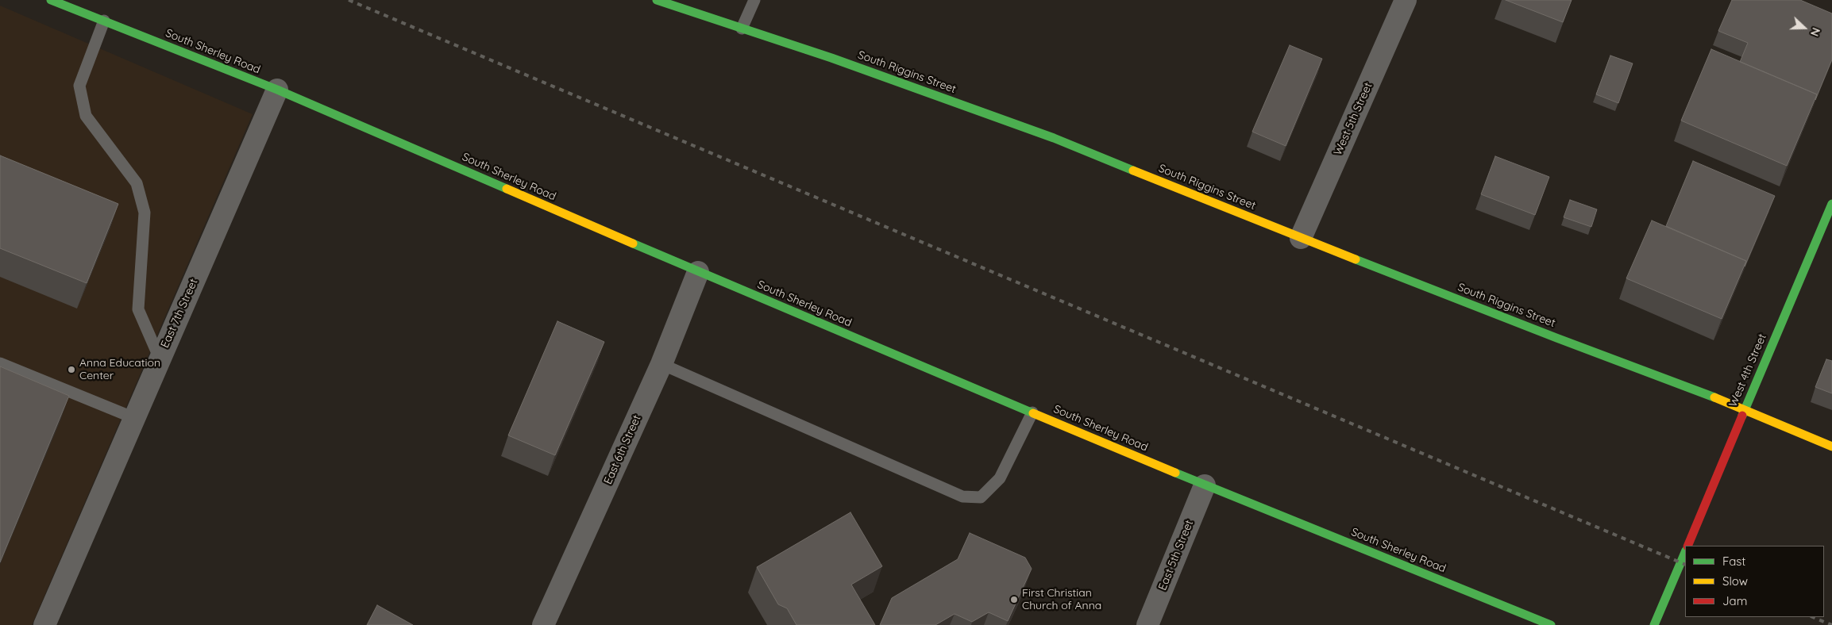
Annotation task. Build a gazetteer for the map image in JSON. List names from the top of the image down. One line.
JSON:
{"streets":{"street":["South Sherley Road","South Riggins Street","West 5th Street","East 7th Street","West 4th Street","East 6th Street","East 5th Street"]},"crossings":[["South Sherley Road","East 7th Street"],["South Sherley Road","East 6th Street"],["South Sherley Road","East 5th Street"],["South Riggins Street","West 5th Street"],["South Riggins Street","West 4th Street"]],"places":["Anna Education Center","First Christian Church of Anna"],"legend":["Fast","Slow","Jam"],"north":"right"}
